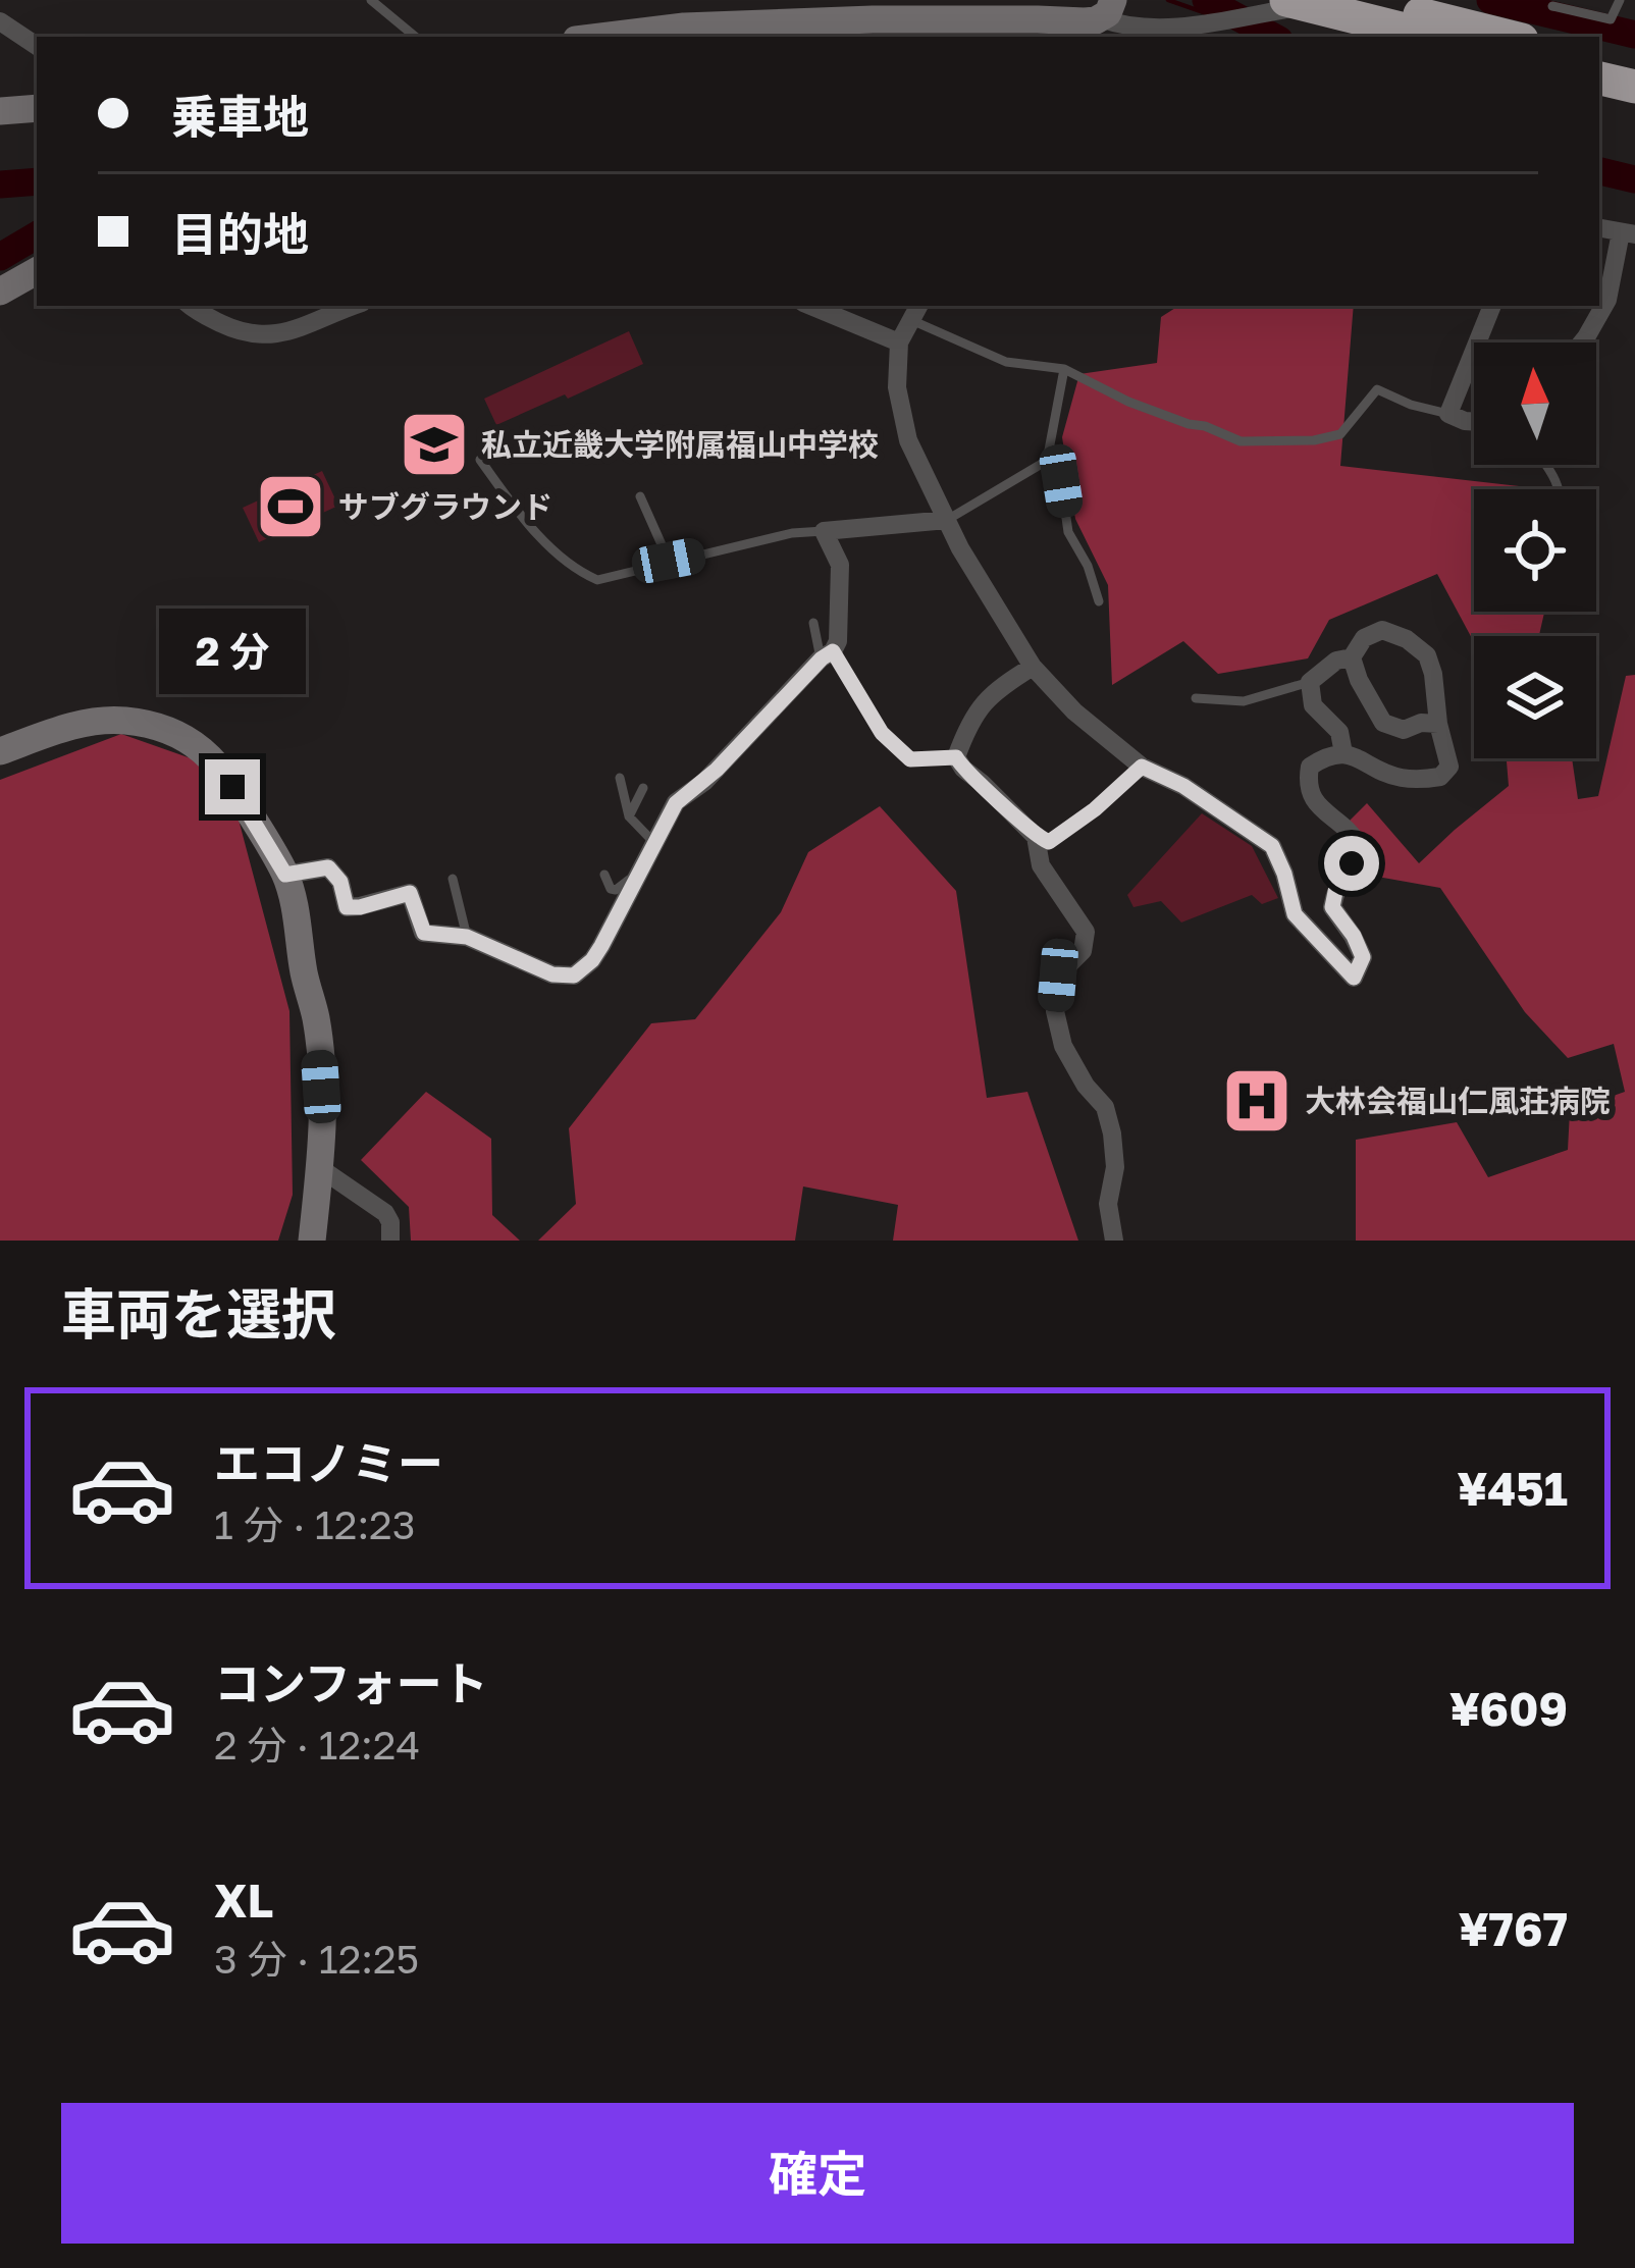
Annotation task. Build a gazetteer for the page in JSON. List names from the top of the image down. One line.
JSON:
{"places":{"school or university":["私立近畿大学附属福山中学校"],"sports":["サブグラウンド"],"hospital":["大林会福山仁風荘病院"]},"north":"top","page":{"banner":["乗車地","目的地"],"bubble":"2 分","heading":"車両を選択","list":[{"name":"エコノミー","note":"1 分 · 12:23","value":"¥451"},{"name":"コンフォート","note":"2 分 · 12:24","value":"¥609"},{"name":"XL","note":"3 分 · 12:25","value":"¥767"}],"buttons":"確定"}}
